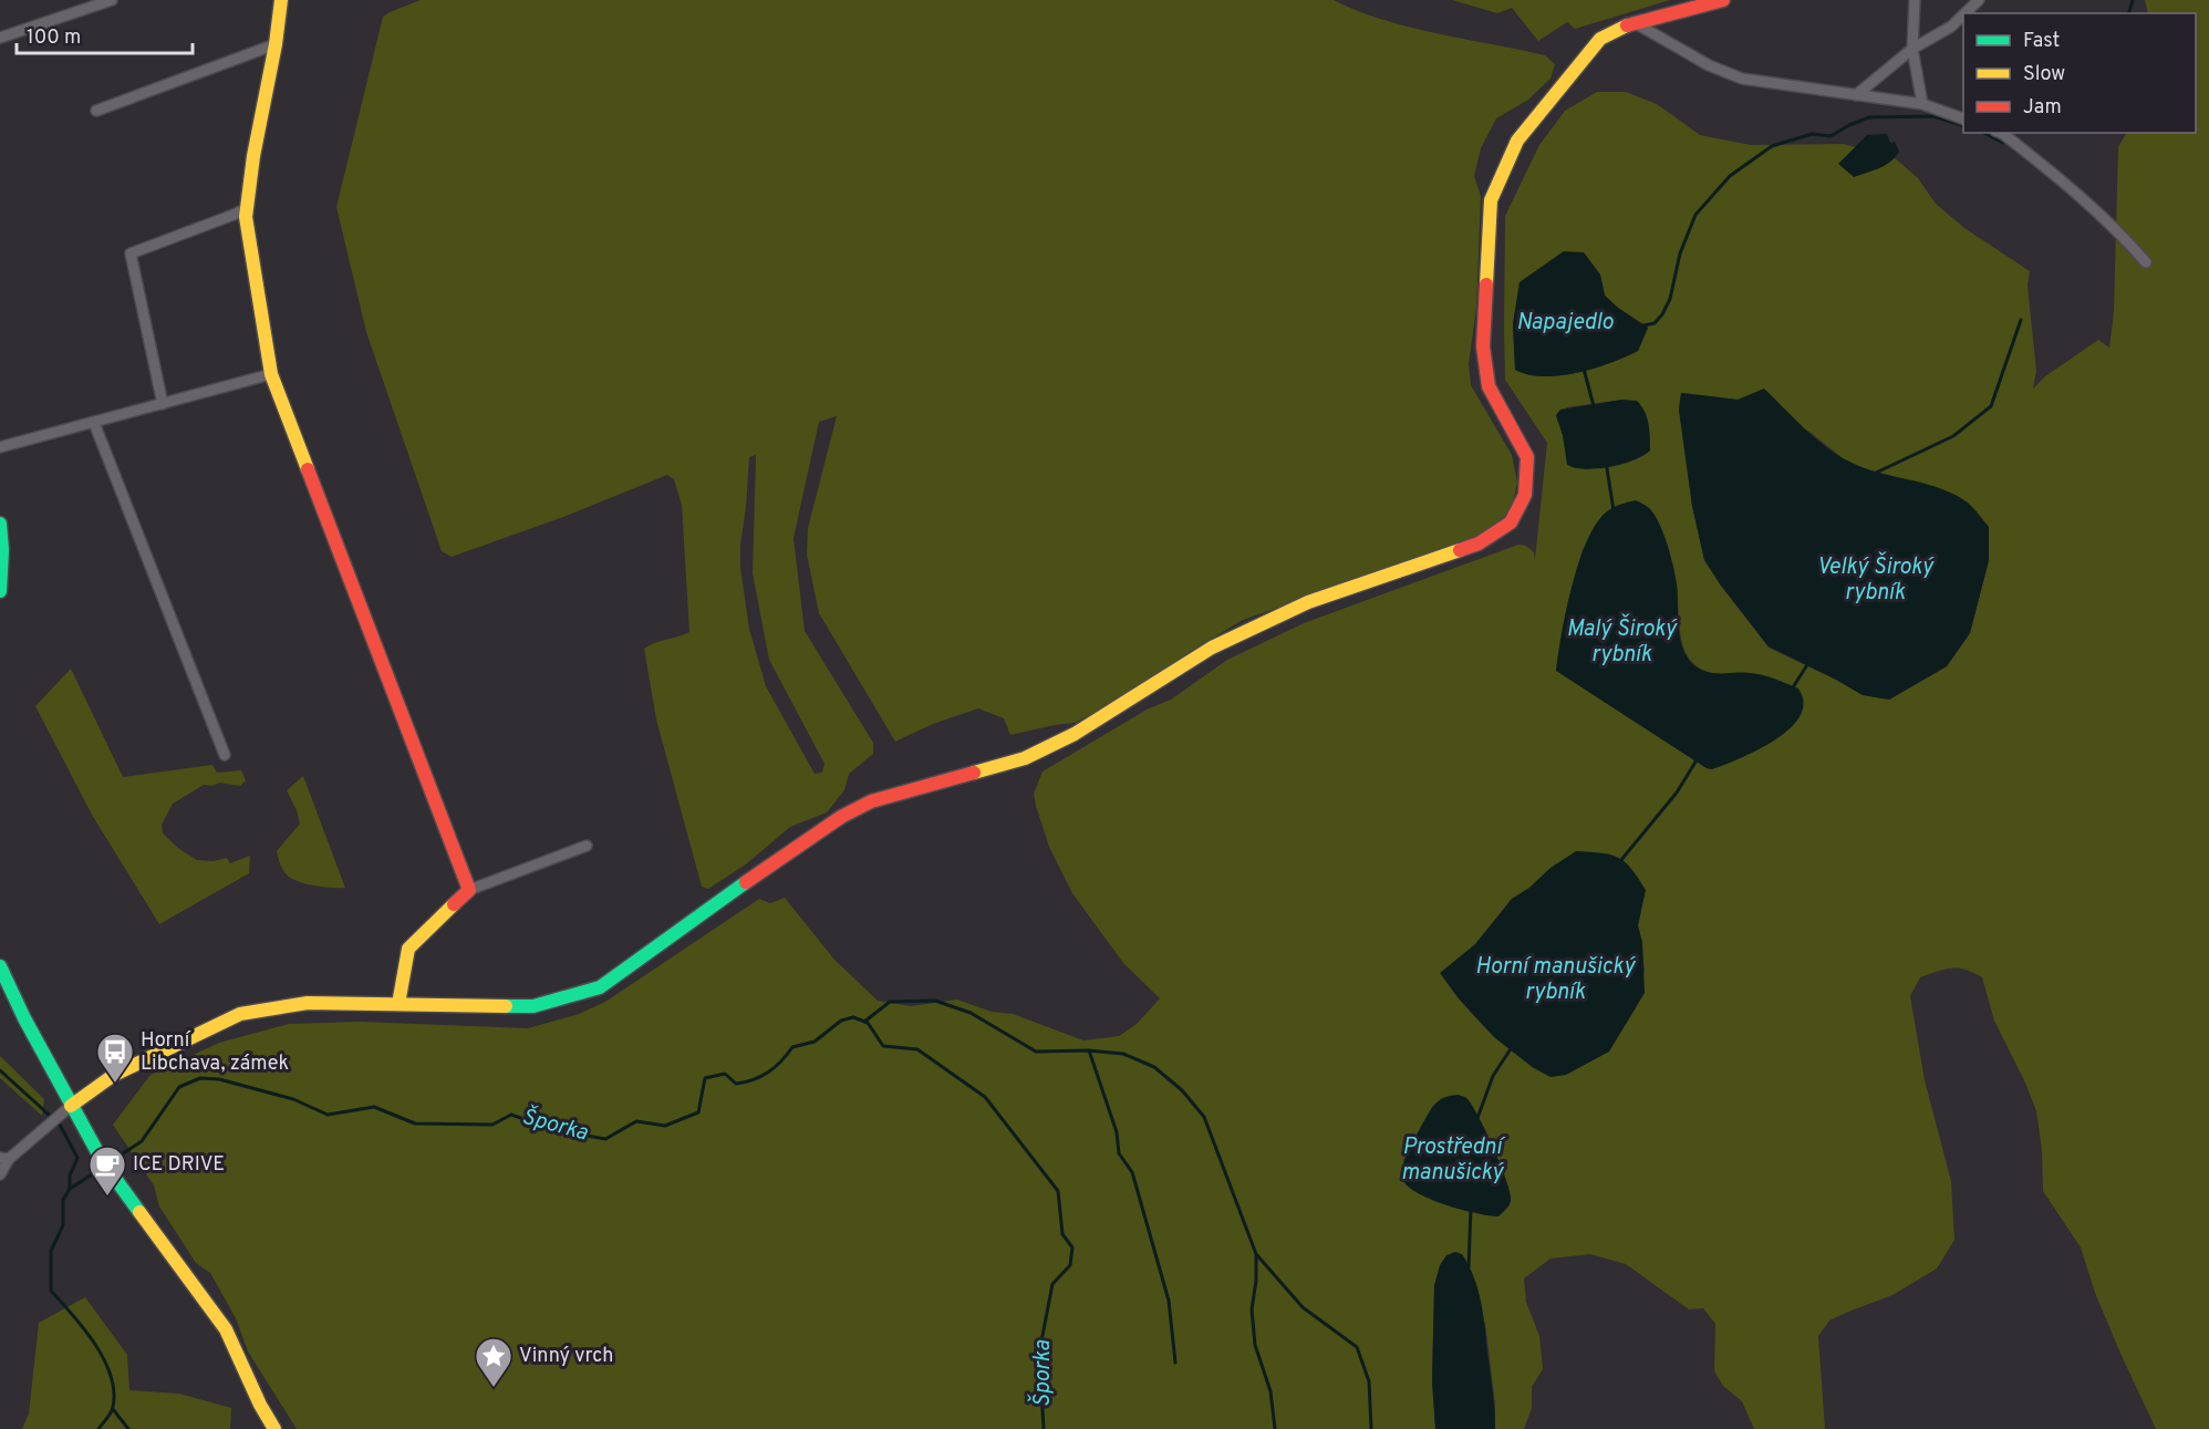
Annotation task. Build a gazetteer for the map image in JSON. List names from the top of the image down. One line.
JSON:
{"water":["Napajedlo","Velký Široký rybník","Malý Široký rybník","Horní manušický rybník","Šporka","Prostřední manušický"],"places":{"bus stop":["Horní Libchava, zámek"],"cafe":["ICE DRIVE"],"place":["Vinný vrch"]},"legend":["Fast","Slow","Jam"],"scale_bar":"100 m"}
